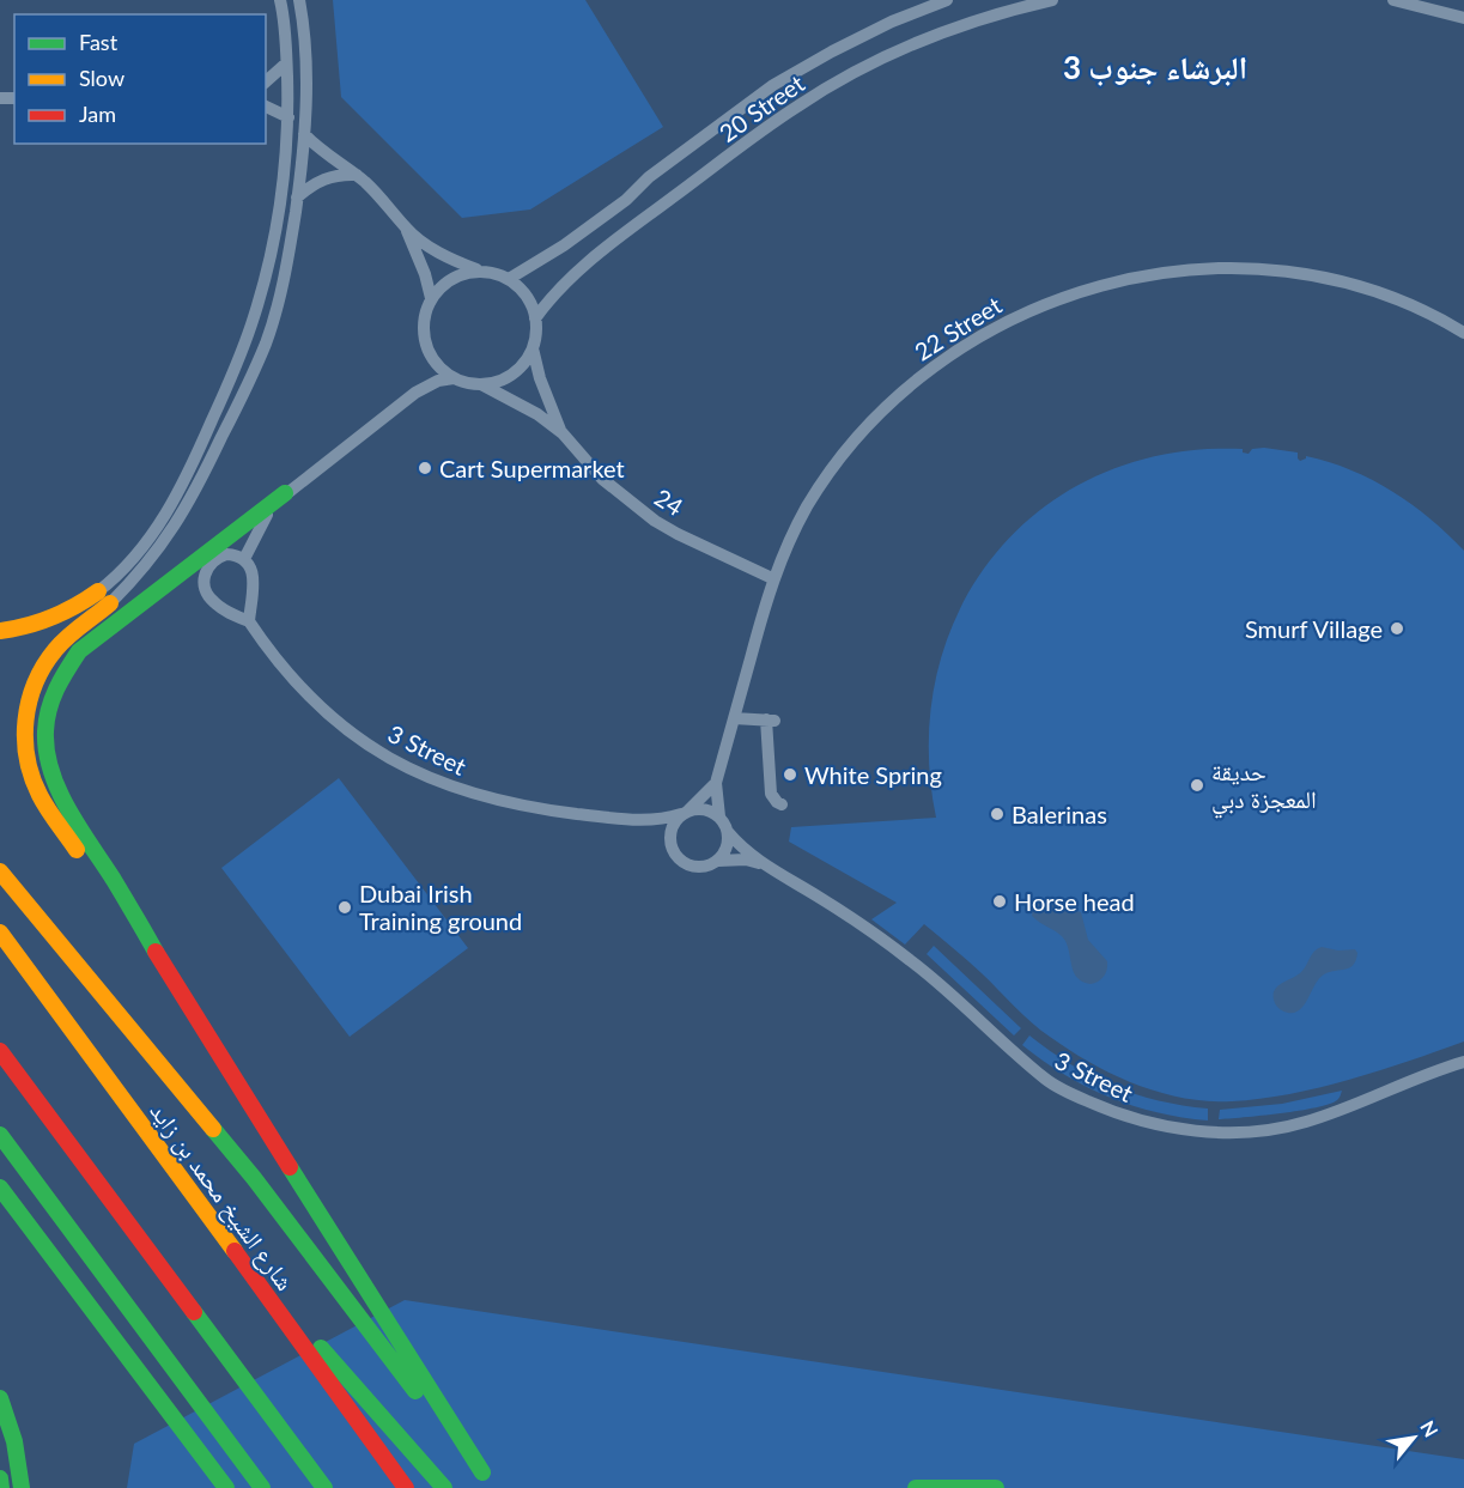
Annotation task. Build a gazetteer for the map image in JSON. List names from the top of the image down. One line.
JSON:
{"streets":{"main road":["شارع الشيخ محمد بن زايد"],"street":["20 Street","22 Street","24","3 Street"]},"crossings":[["20 Street","24"],["22 Street","24"],["22 Street","3 Street"]],"districts":["البرشاء جنوب 3"],"places":["Cart Supermarket","Smurf Village","White Spring","حديقة المعجزة دبي","Balerinas","Horse head","Dubai Irish Training ground"],"legend":["Fast","Slow","Jam"],"north":"top right"}
